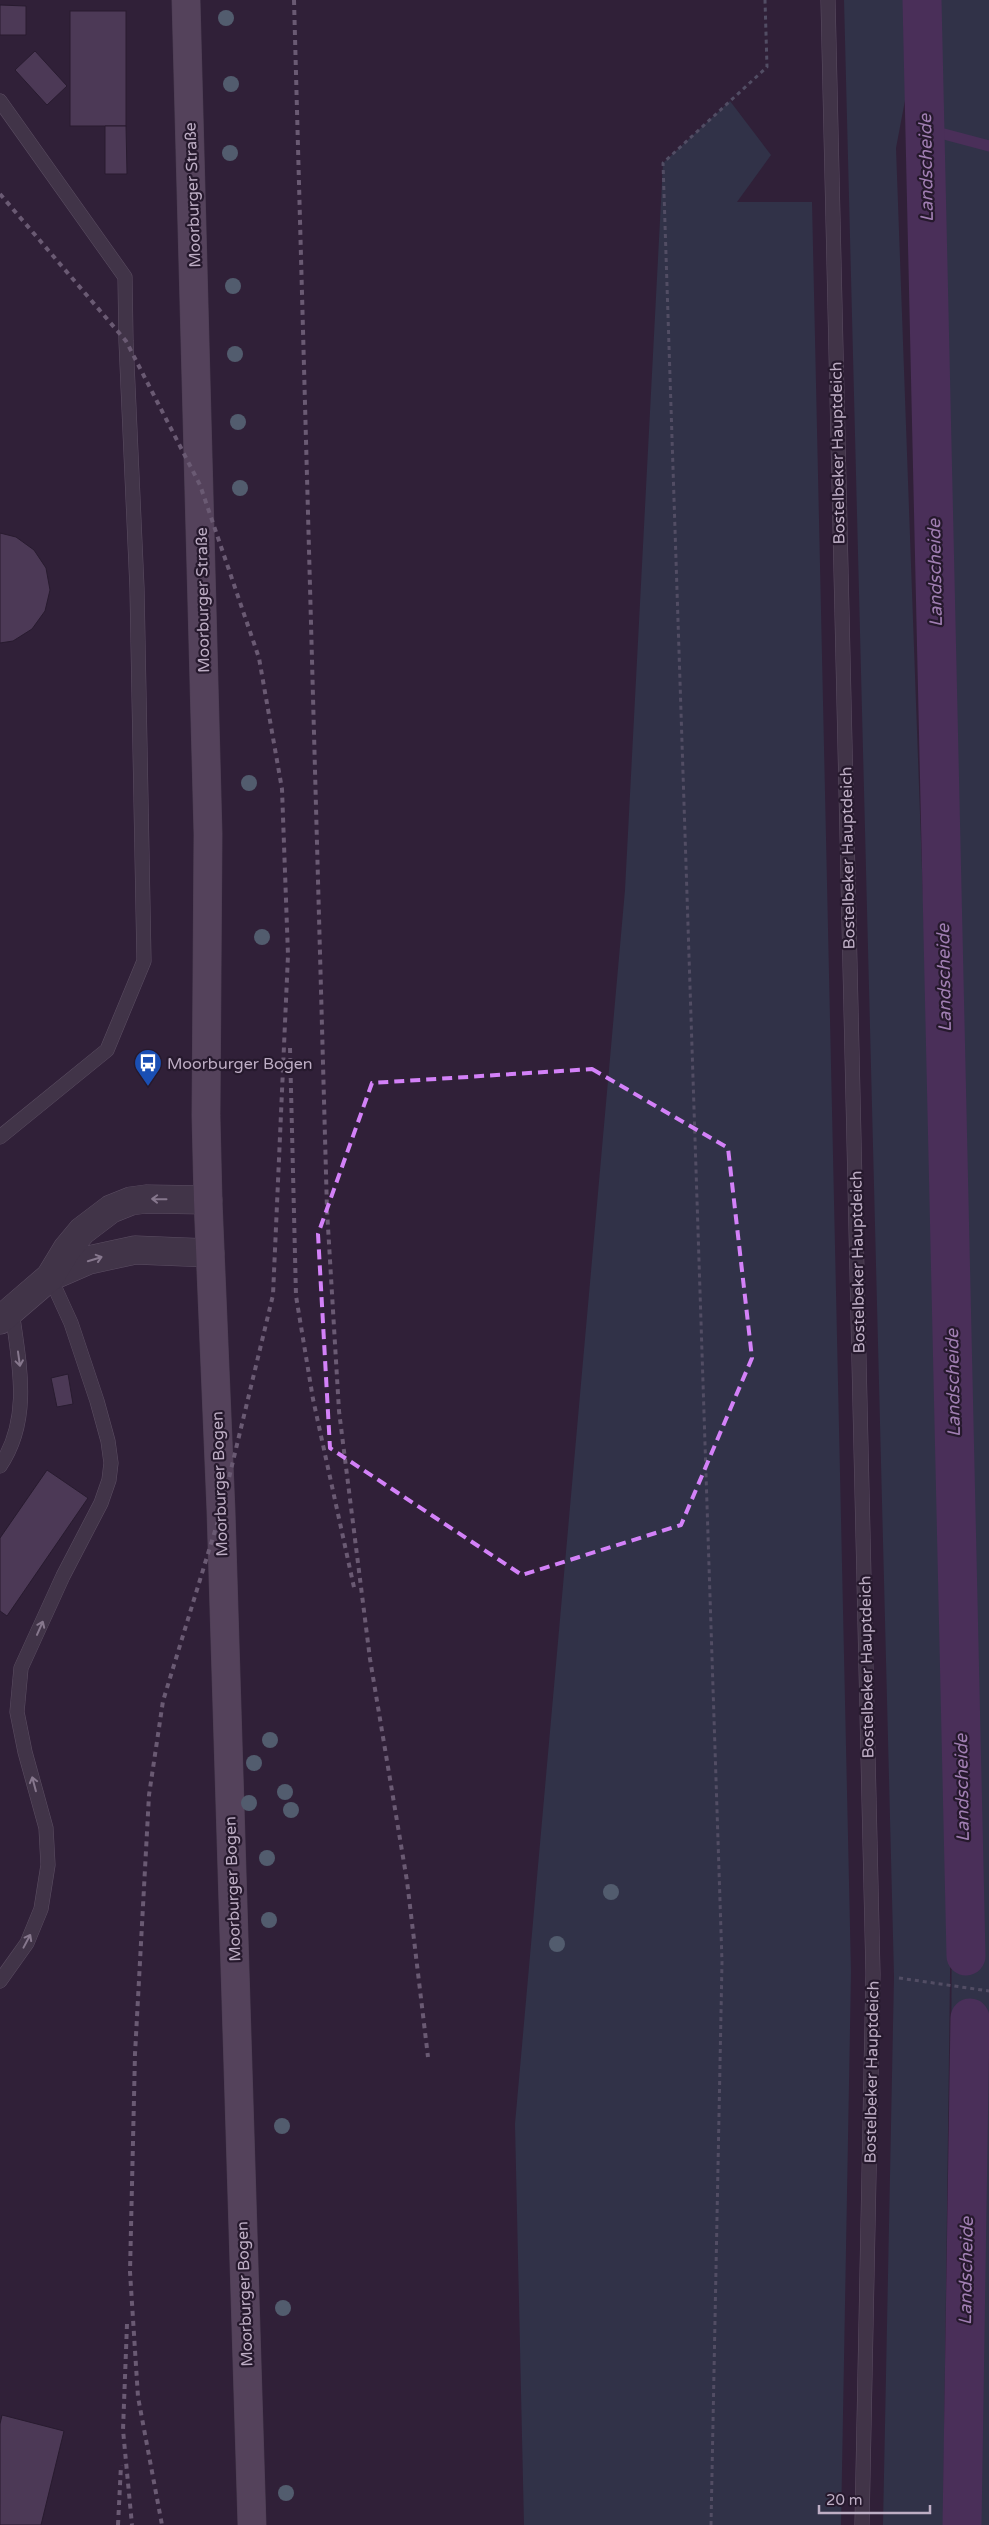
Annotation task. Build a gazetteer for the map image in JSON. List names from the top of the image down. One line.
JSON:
{"streets":{"main road":["Moorburger Straße","Moorburger Bogen"],"lane":["Bostelbeker Hauptdeich"]},"crossings":[["Moorburger Straße","Moorburger Bogen"]],"water":["Landscheide"],"places":{"bus stop":["Moorburger Bogen"]},"scale_bar":"20 m"}
